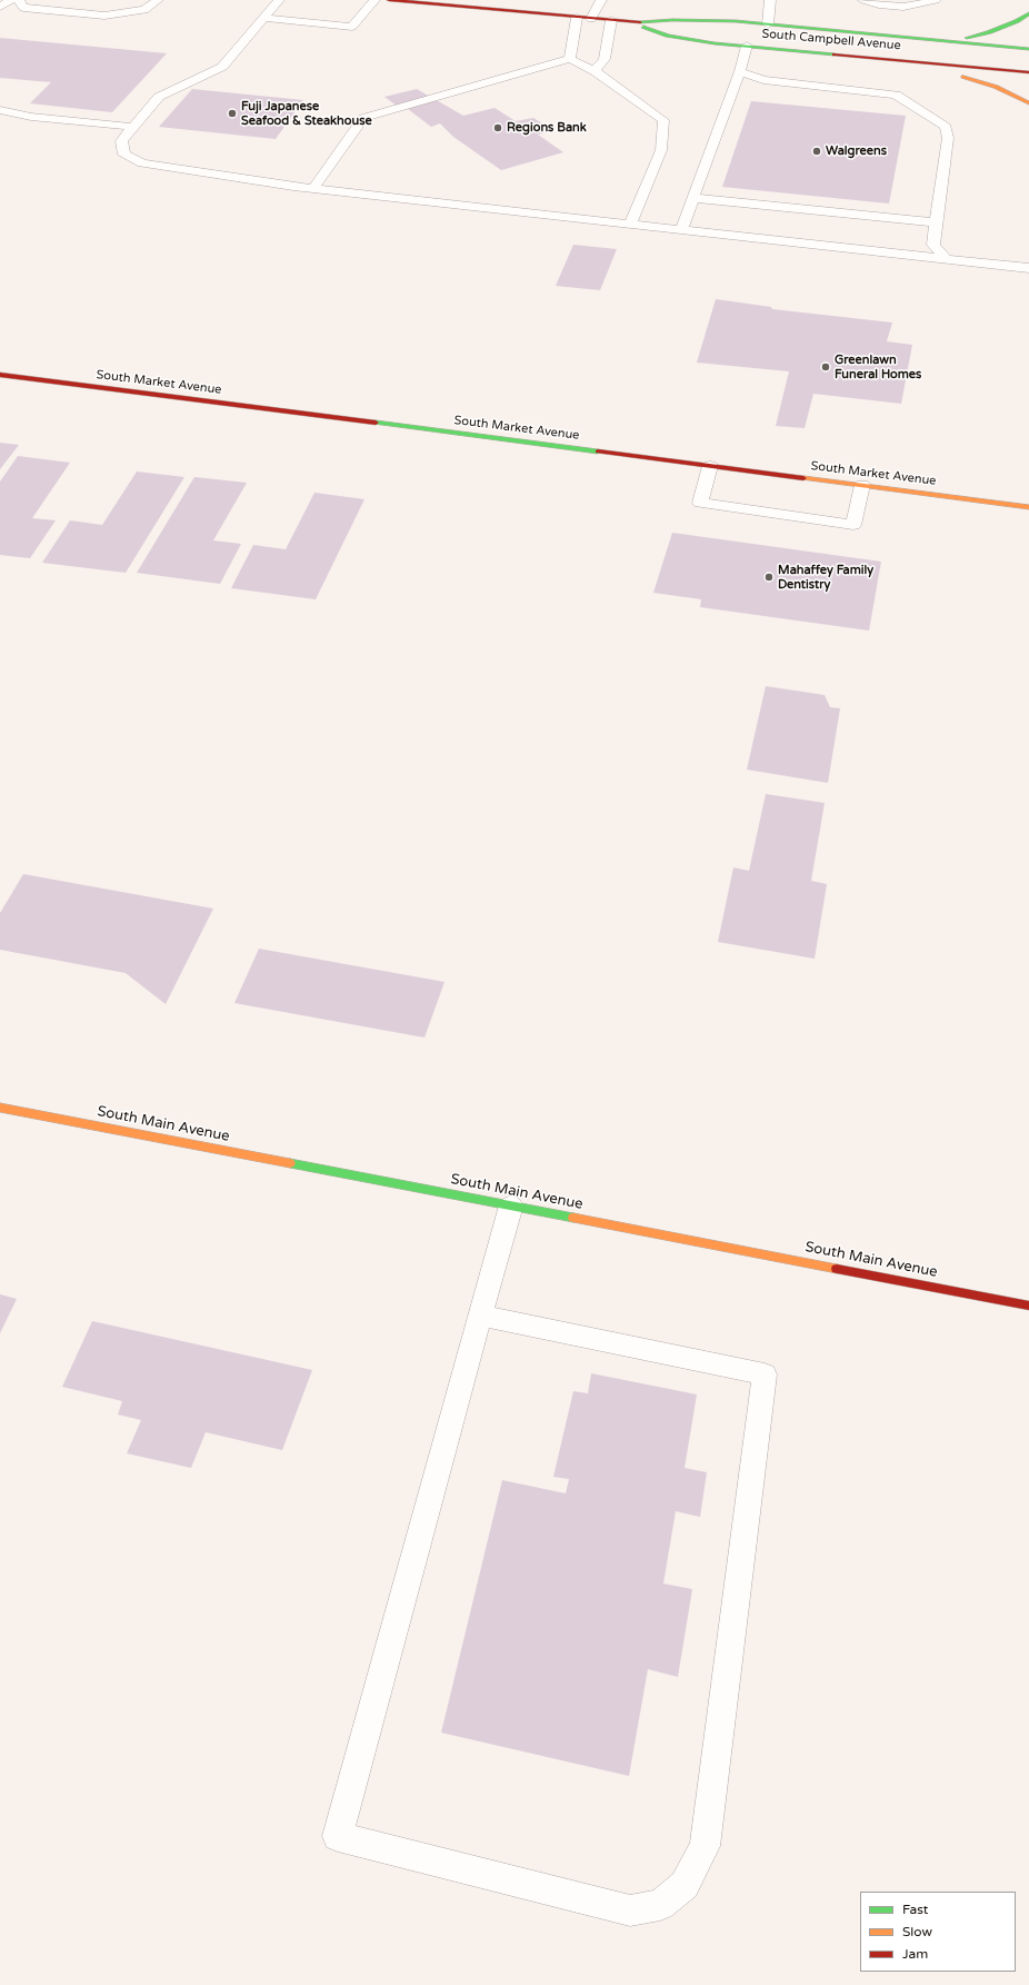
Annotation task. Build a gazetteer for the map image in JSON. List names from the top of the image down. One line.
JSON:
{"streets":{"main road":["South Campbell Avenue","South Market Avenue","South Main Avenue"]},"places":["Fuji Japanese Seafood & Steakhouse","Regions Bank","Walgreens","Greenlawn Funeral Homes","Mahaffey Family Dentistry"],"legend":["Fast","Slow","Jam"]}
